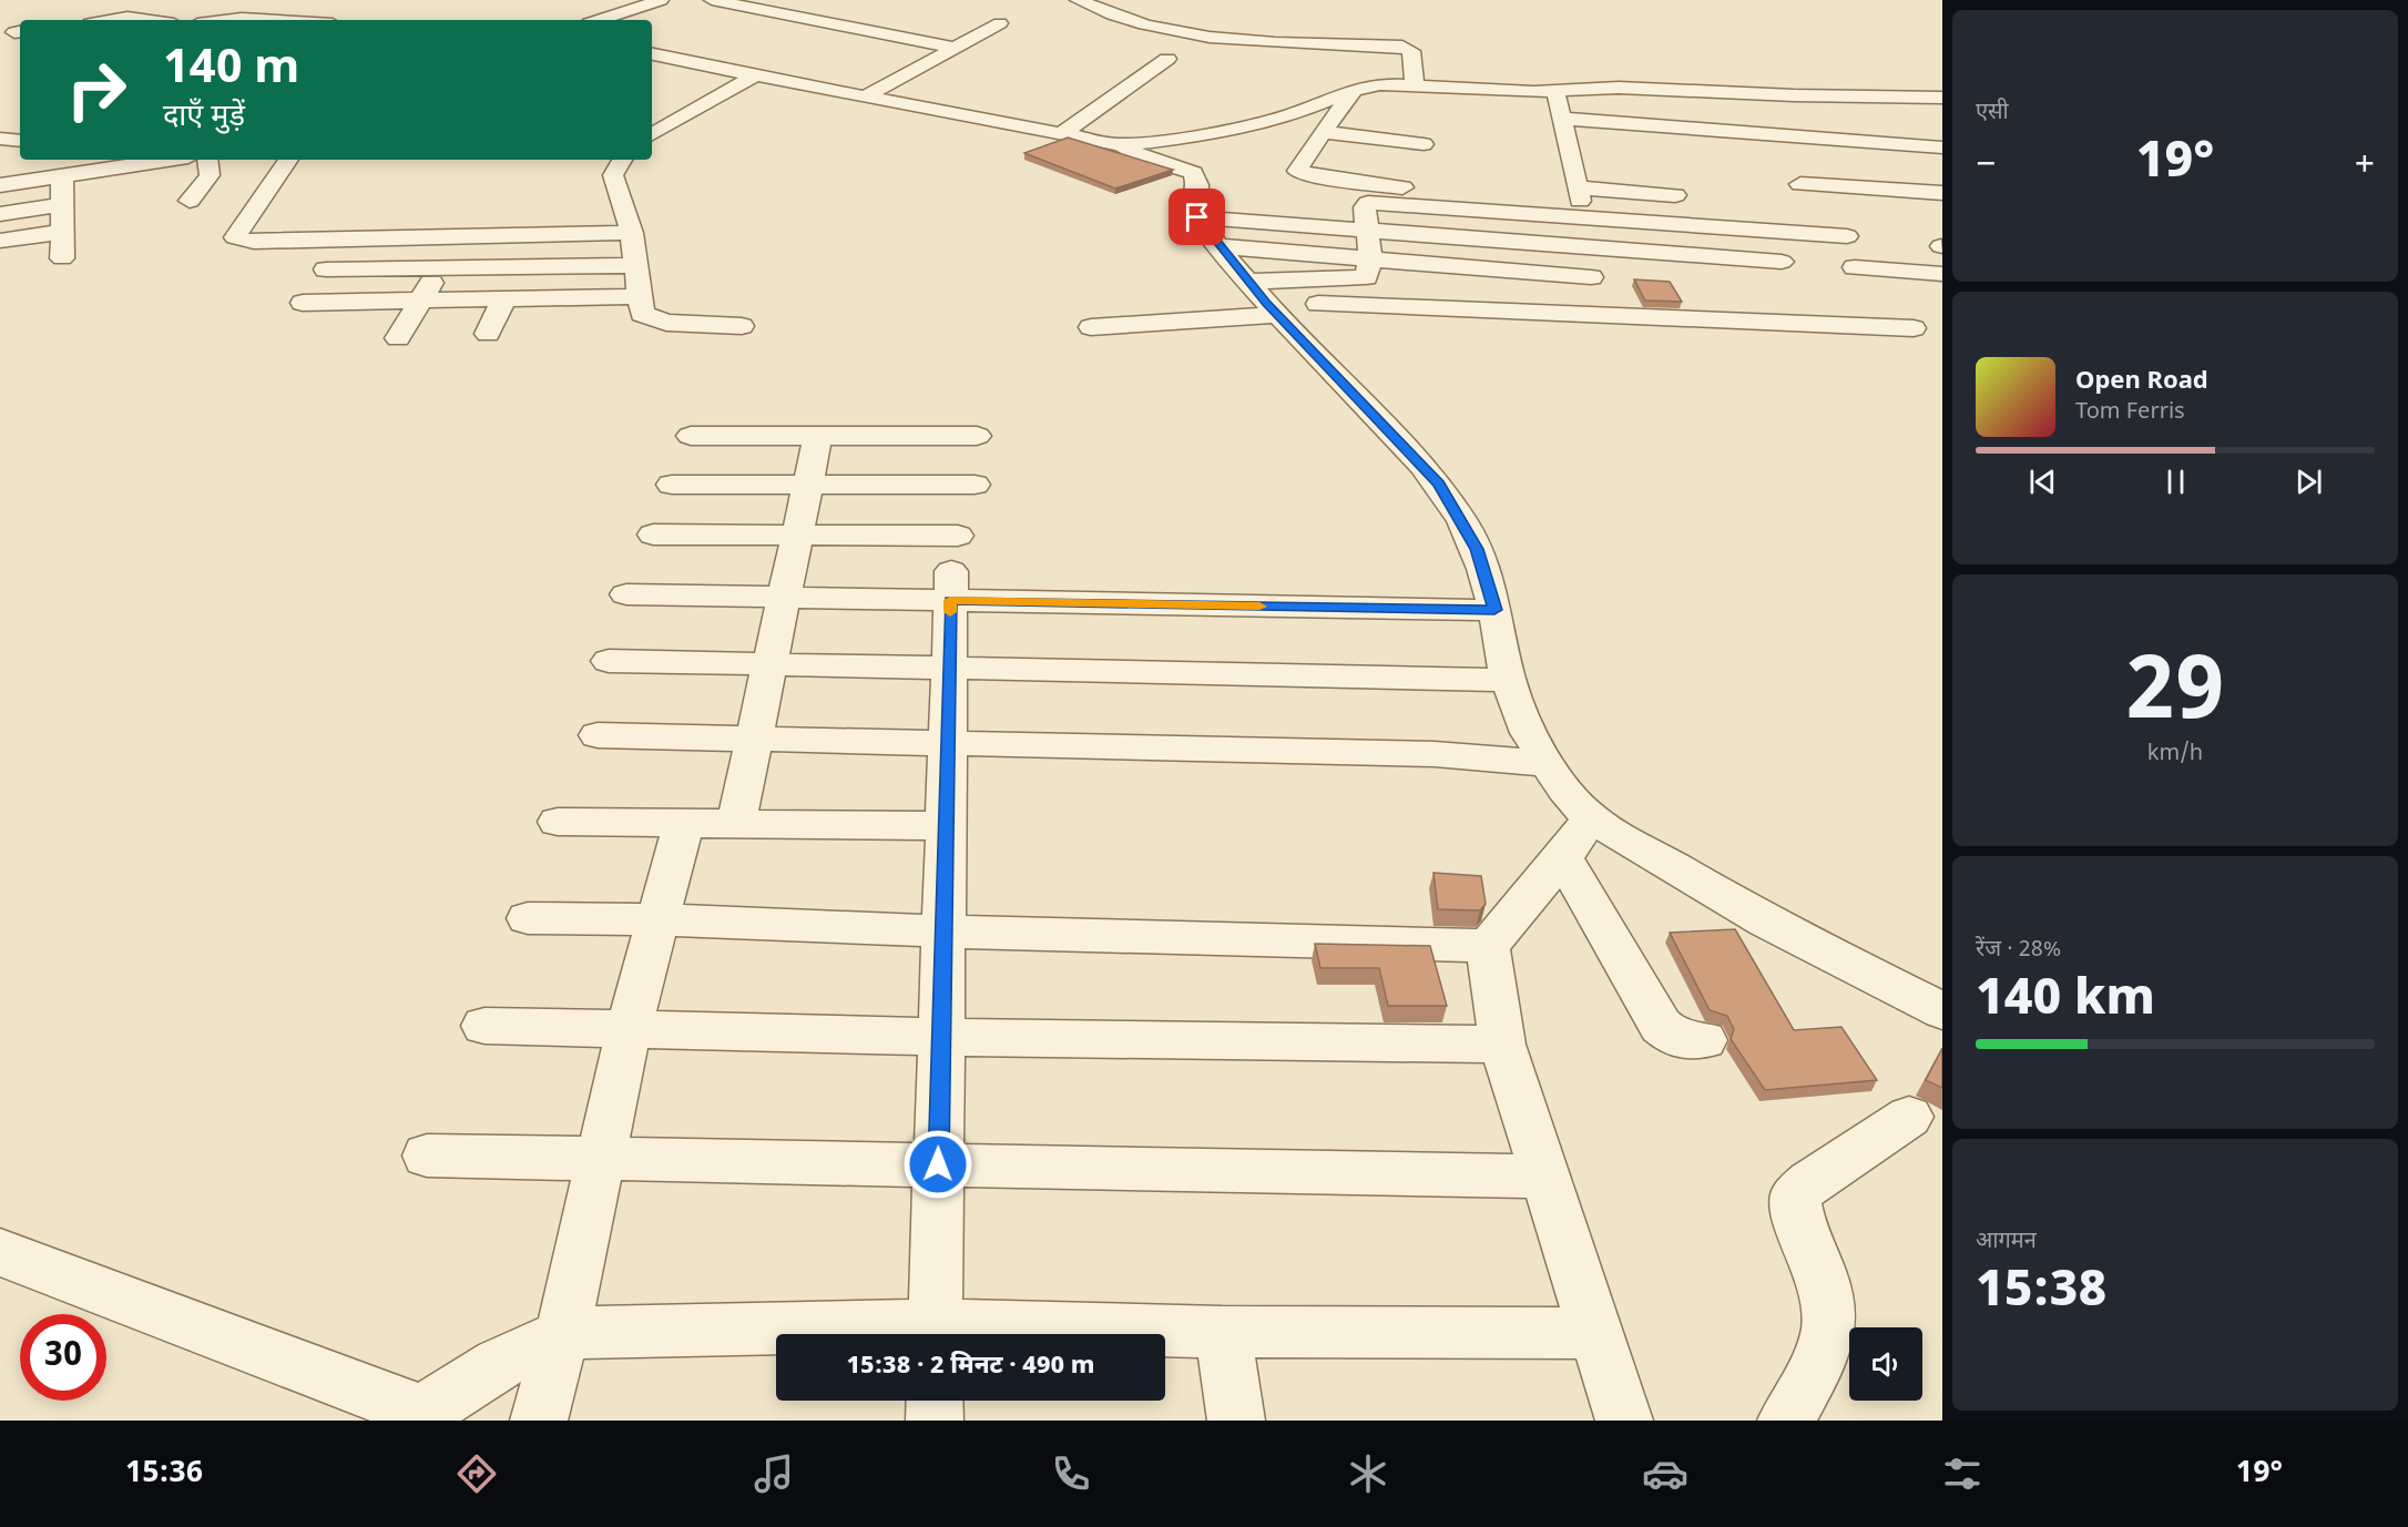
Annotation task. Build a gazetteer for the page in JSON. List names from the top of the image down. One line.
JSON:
{"page":{"tile":["एसी",["29","km/h"],["रेंज · 28%","140 km"],["आगमन","15:38"]],"turn":["140 m","दाएँ मुड़ें"],"heat":["−","19°","+"],"song":["Open Road","Tom Ferris"],"limit":"30","trip":"15:38 · 2 मिनट · 490 m","tabs":["15:36","19°"]}}
